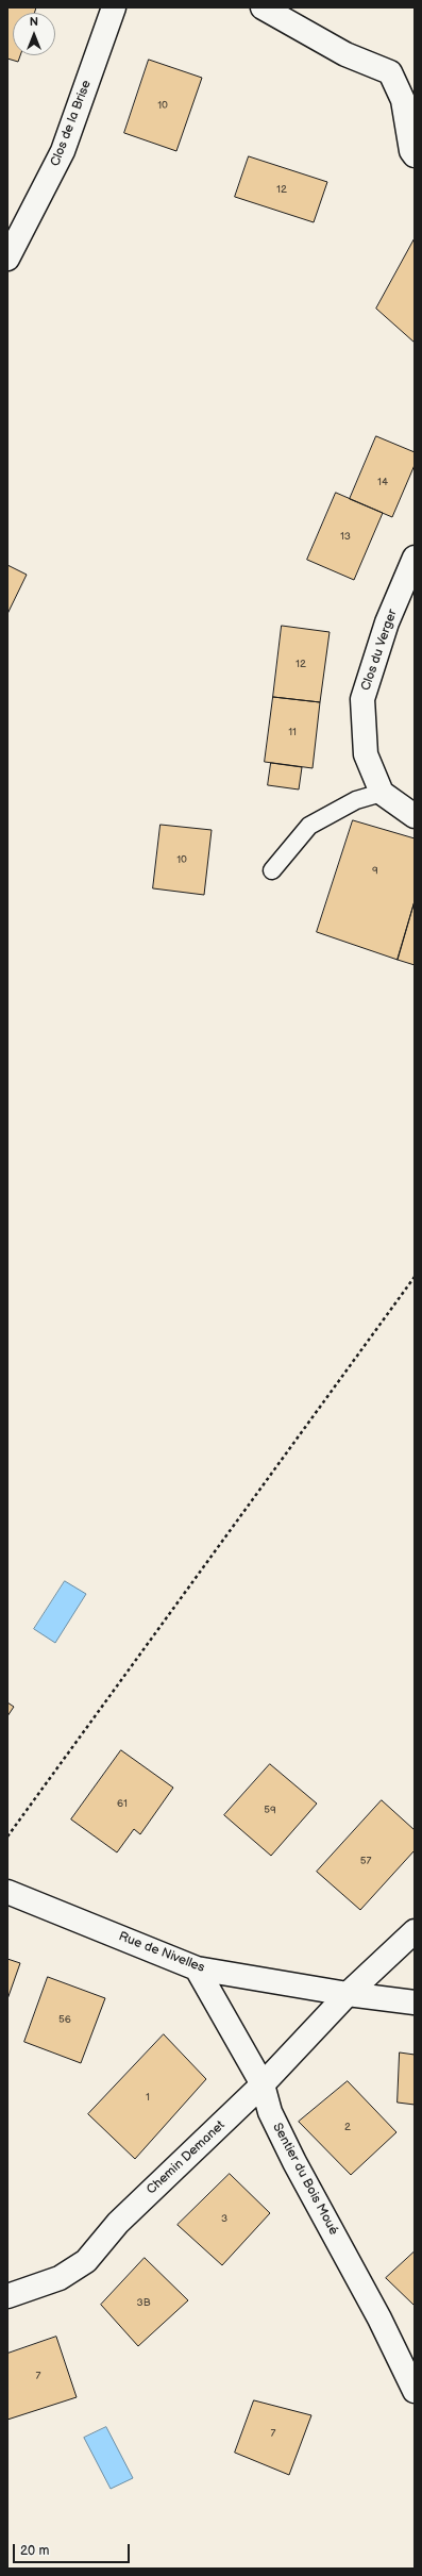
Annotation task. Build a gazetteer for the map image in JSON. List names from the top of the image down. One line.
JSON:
{"streets":{"street":["Clos de la Brise","Clos du Verger","Rue de Nivelles","Chemin Demanet","Sentier du Bois Moué"]},"crossings":[["Rue de Nivelles","Chemin Demanet"],["Rue de Nivelles","Sentier du Bois Moué"],["Chemin Demanet","Sentier du Bois Moué"]],"house_numbers":["10","12","14","13","12","11","10","9","61","59","57","56","1","2","3","3B","7","7"],"scale_bar":"20 m","north":"top"}
